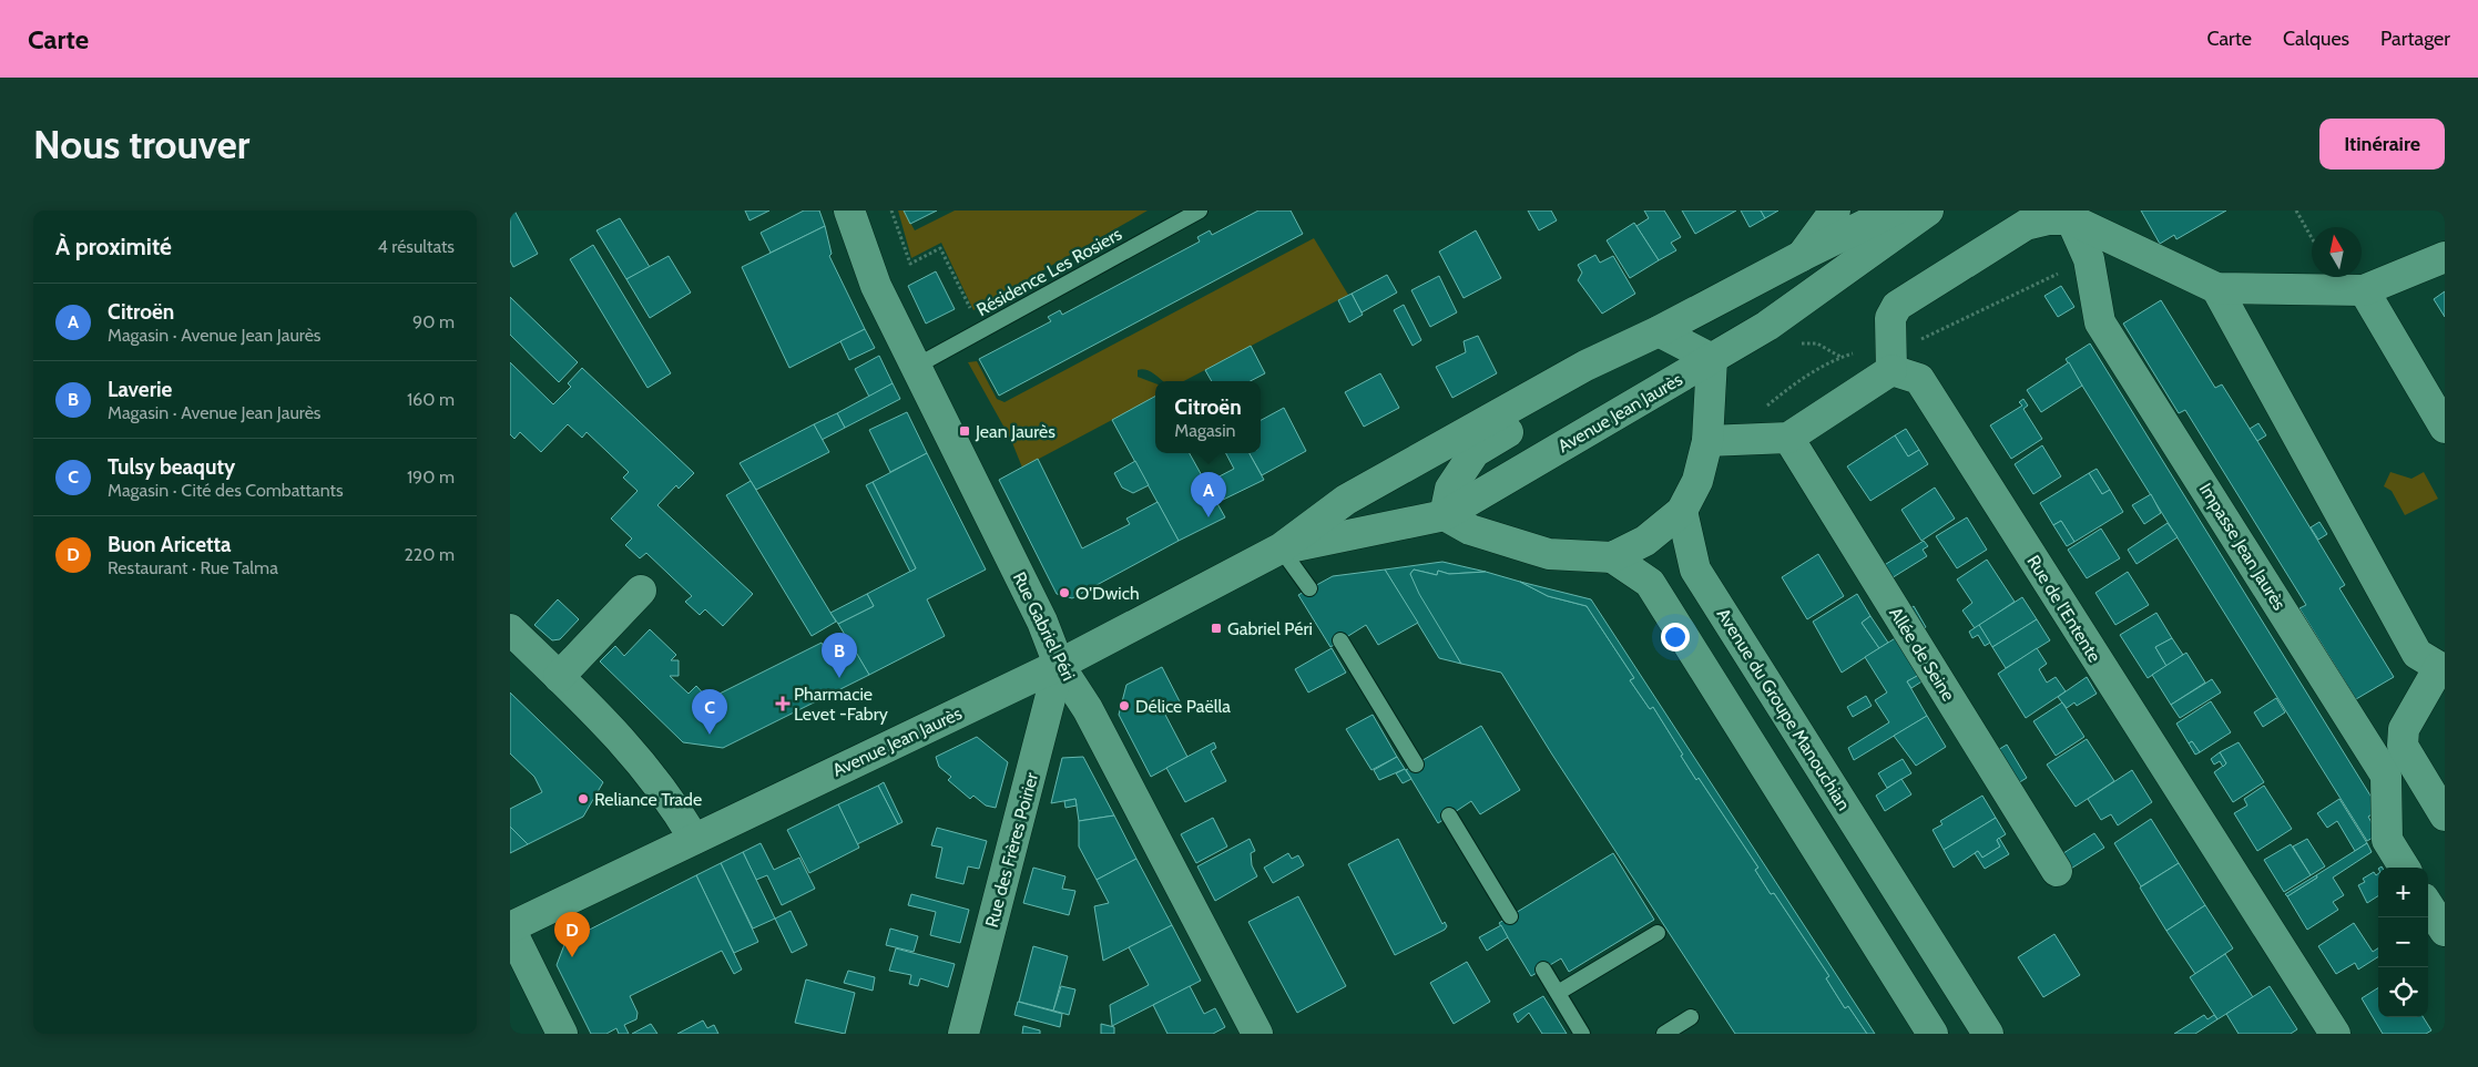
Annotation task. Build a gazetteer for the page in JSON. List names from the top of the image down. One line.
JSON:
{"streets":{"street":["Avenue Jean Jaurès","Impasse Jean Jaurès","Rue de l'Entente","Rue Gabriel Péri","Allée de Seine","Avenue du Groupe Manouchian","Rue des Frères Poirier"],"lane":["Résidence Les Rosiers"]},"crossings":[["Résidence Les Rosiers","Rue Gabriel Péri"],["Avenue Jean Jaurès","Rue Gabriel Péri"],["Avenue Jean Jaurès","Rue des Frères Poirier"],["Rue Gabriel Péri","Rue des Frères Poirier"]],"places":{"transit":["Jean Jaurès","Gabriel Péri"],"other":["O'Dwich","Délice Paëlla","Reliance Trade"],"health":["Pharmacie Levet -Fabry"]},"north":"top","page":{"header":"Carte","nav":["Carte","Calques","Partager"],"buttons":"Itinéraire","title":"Nous trouver","heading":["À proximité","4 résultats"],"list":[{"mark":"A","name":"Citroën","note":"Magasin · Avenue Jean Jaurès","value":"90 m"},{"mark":"B","name":"Laverie","note":"Magasin · Avenue Jean Jaurès","value":"160 m"},{"mark":"C","name":"Tulsy beaquty","note":"Magasin · Cité des Combattants","value":"190 m"},{"mark":"D","name":"Buon Aricetta","note":"Restaurant · Rue Talma","value":"220 m"}],"popup":["Citroën","Magasin"],"pins":["A","B","C","D"],"map_buttons":["+","−"]}}
